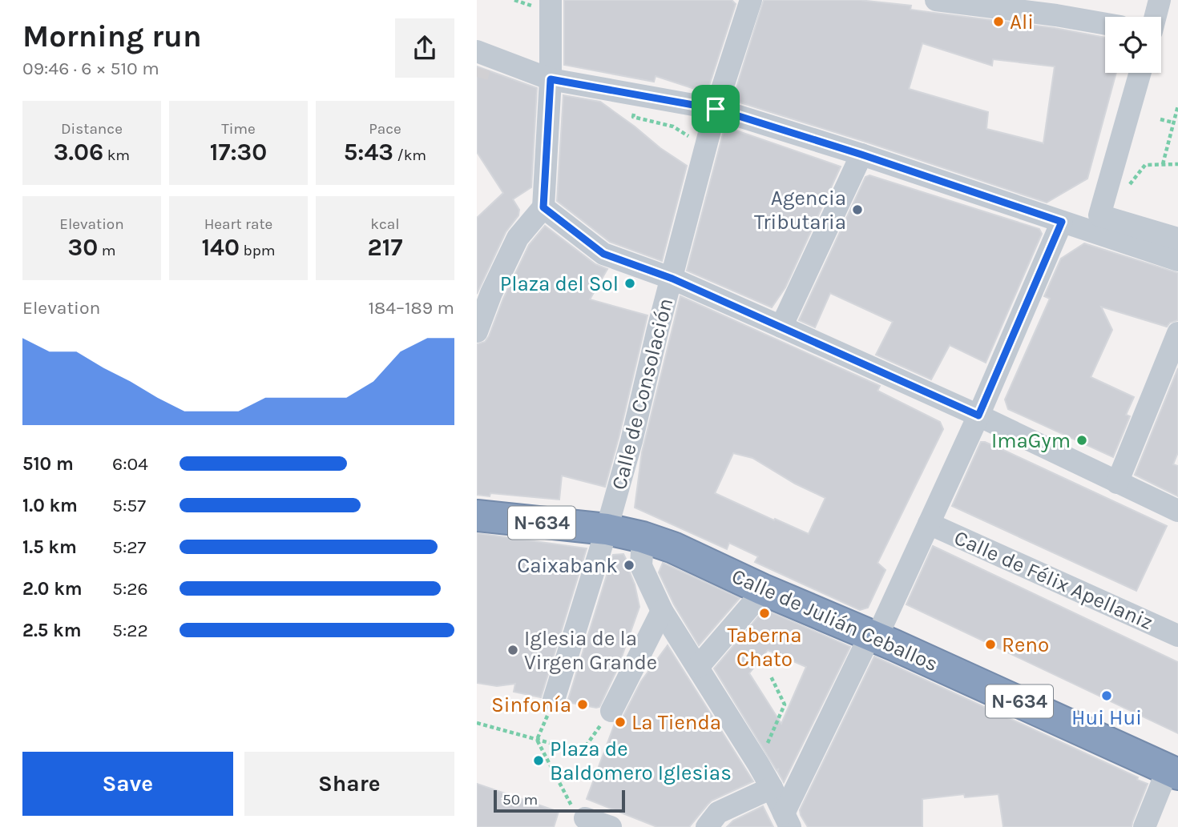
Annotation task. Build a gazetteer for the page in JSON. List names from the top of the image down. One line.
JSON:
{"streets":{"highway":["N-634","Calle de Julián Ceballos"],"street":["Calle de Consolación","Calle de Félix Apellaniz"]},"crossings":[["Calle de Consolación","Calle de Julián Ceballos"]],"places":["Ali","Agencia Tributaria","Plaza del Sol","ImaGym","Caixabank","Taberna Chato","Reno","Iglesia de la Virgen Grande","Hui Hui","Sinfonía","La Tienda","Plaza de Baldomero Iglesias"],"scale_bar":"50 m","page":{"heading":["Morning run","09:46 · 6 × 510 m"],"stats":[["Distance","3.06 km"],["Time","17:30"],["Pace","5:43 /km"],["Elevation","30 m"],["Heart rate","140 bpm"],["kcal","217"]],"chart":["Elevation","184–189 m"],"list":[{"name":"510 m","note":"6:04"},{"name":"1.0 km","note":"5:57"},{"name":"1.5 km","note":"5:27"},{"name":"2.0 km","note":"5:26"},{"name":"2.5 km","note":"5:22"}],"buttons":["Save","Share"],"scale":"50 m"}}
